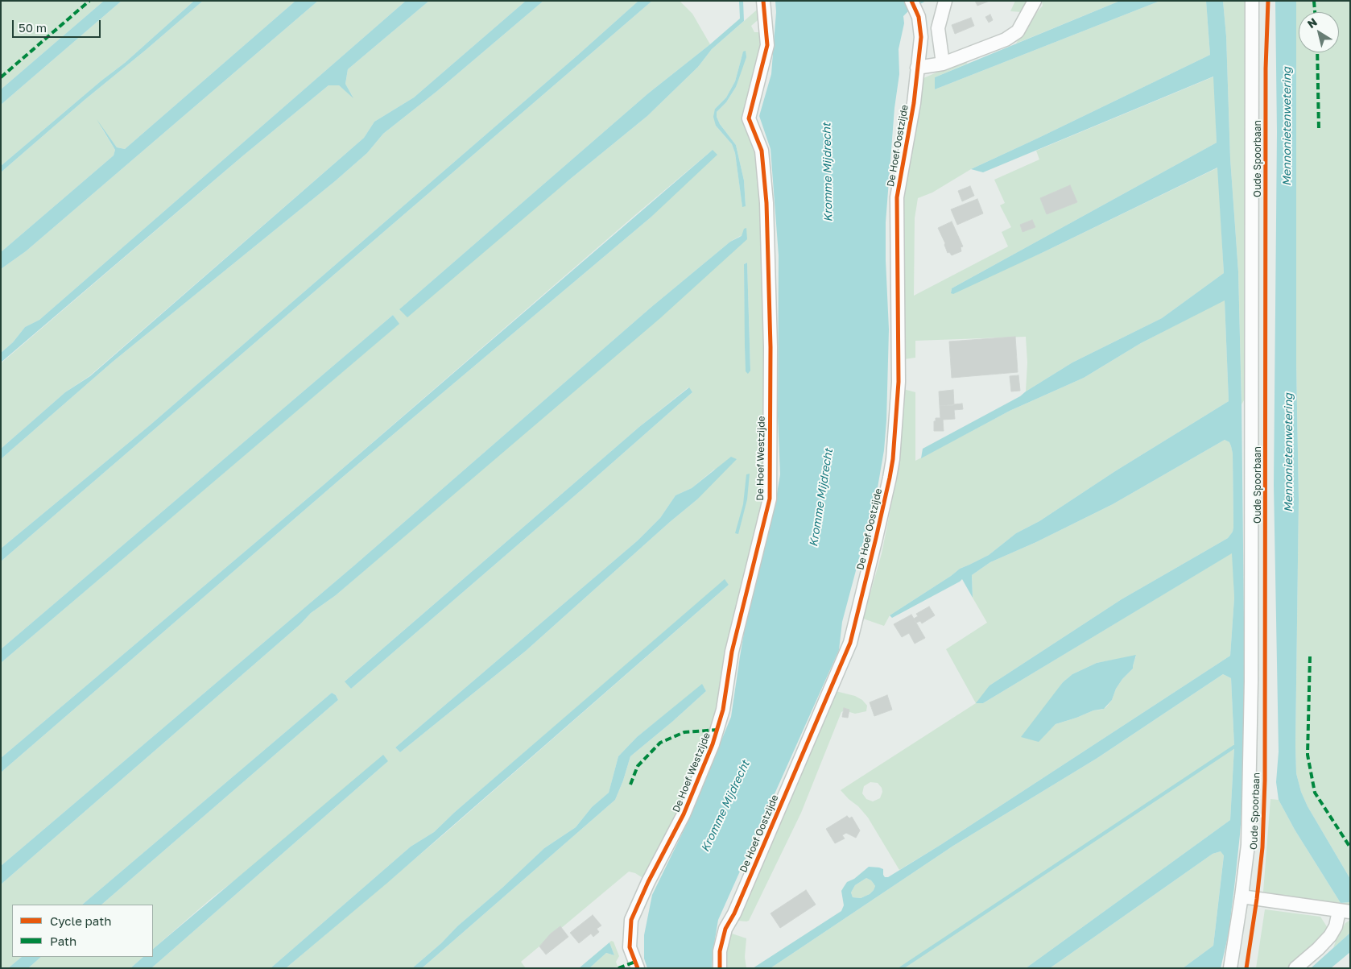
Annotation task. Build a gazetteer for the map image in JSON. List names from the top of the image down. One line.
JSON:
{"streets":{"street":["De Hoef Oostzijde","Oude Spoorbaan","De Hoef Westzijde"]},"water":["Mennonietenwetering","Kromme Mijdrecht"],"legend":["Cycle path","Path"],"scale_bar":"50 m","north":"top left"}
